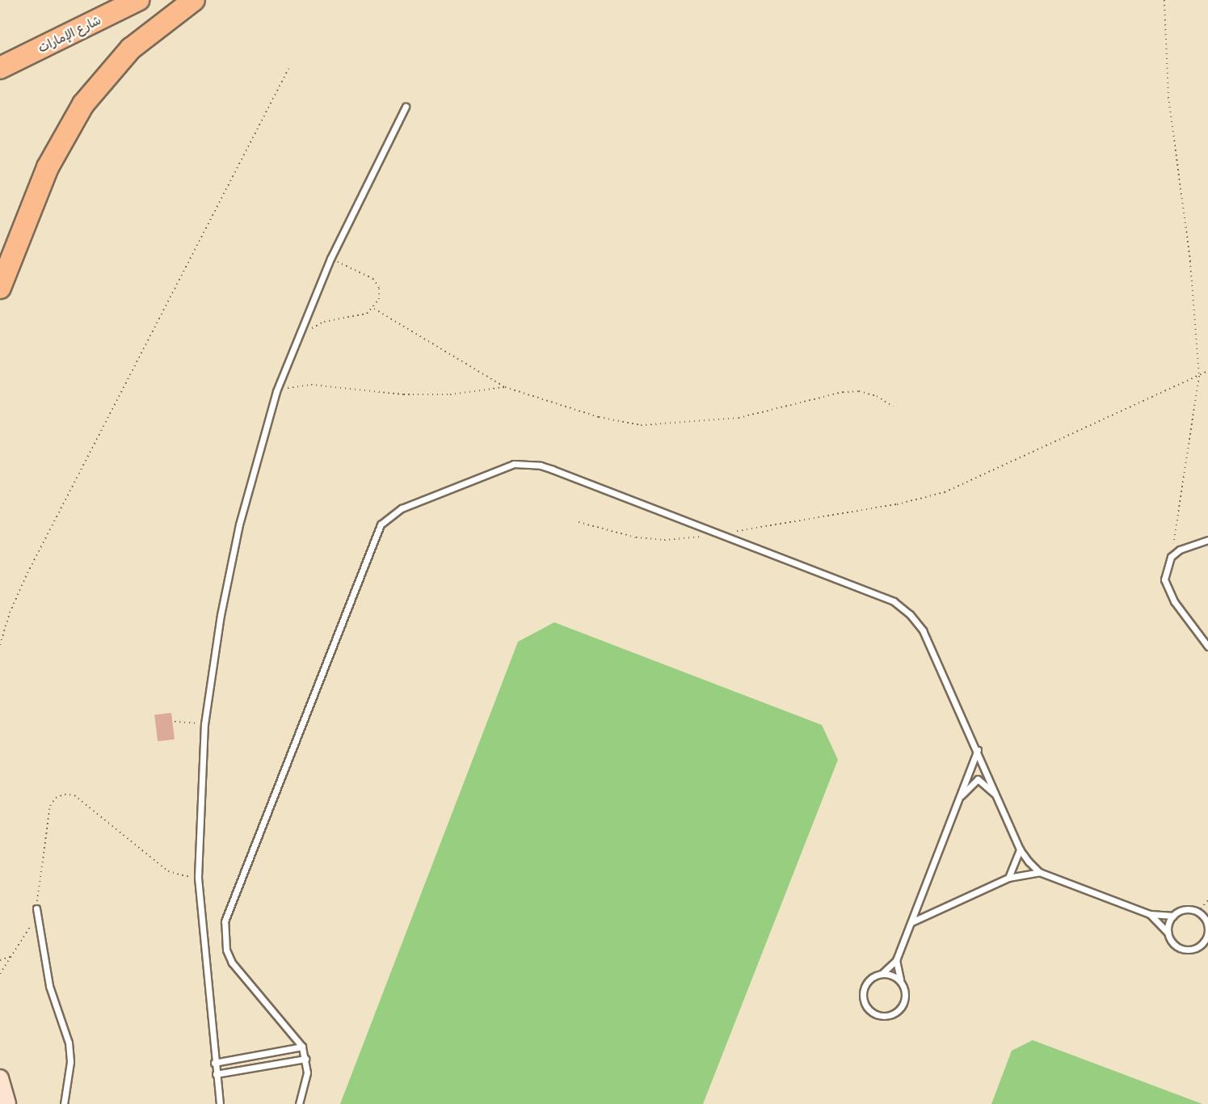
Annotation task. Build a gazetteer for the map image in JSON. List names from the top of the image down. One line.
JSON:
{"streets":{"highway":["شارع الإمارات"]}}
